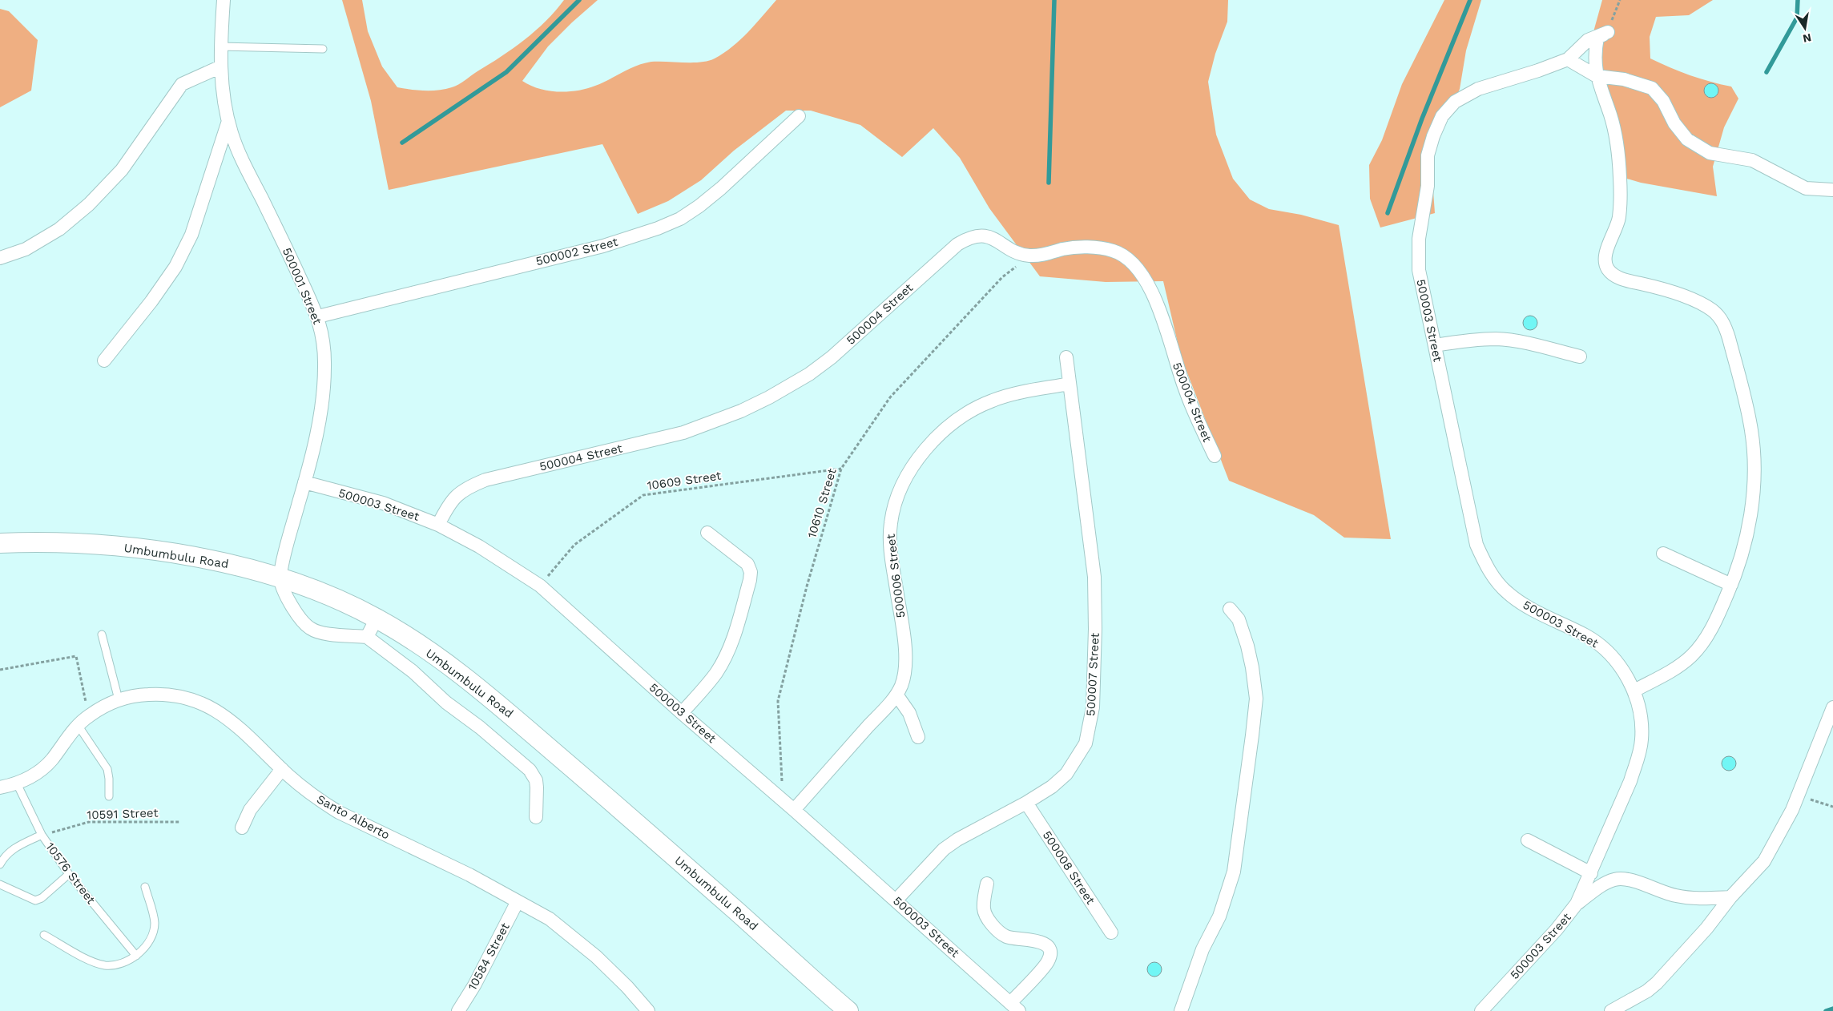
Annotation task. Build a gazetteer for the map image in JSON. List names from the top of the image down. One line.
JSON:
{"streets":{"main road":["Umbumbulu Road"],"street":["500002 Street","500001 Street","500004 Street","500003 Street","500006 Street","500007 Street","Santo Alberto","500008 Street","10584 Street"],"lane":["10576 Street"],"path":["10609 Street","10610 Street","10591 Street"]},"crossings":[["500002 Street","500001 Street"],["500001 Street","500003 Street"],["500001 Street","Umbumbulu Road"],["500004 Street","500003 Street"],["500004 Street","10610 Street"],["500003 Street","10609 Street"],["500003 Street","10610 Street"],["500003 Street","500006 Street"],["500003 Street","500007 Street"],["10609 Street","10610 Street"],["500006 Street","500007 Street"],["500007 Street","500008 Street"],["10591 Street","10576 Street"],["Santo Alberto","10576 Street"],["Santo Alberto","10584 Street"]],"north":"bottom"}
